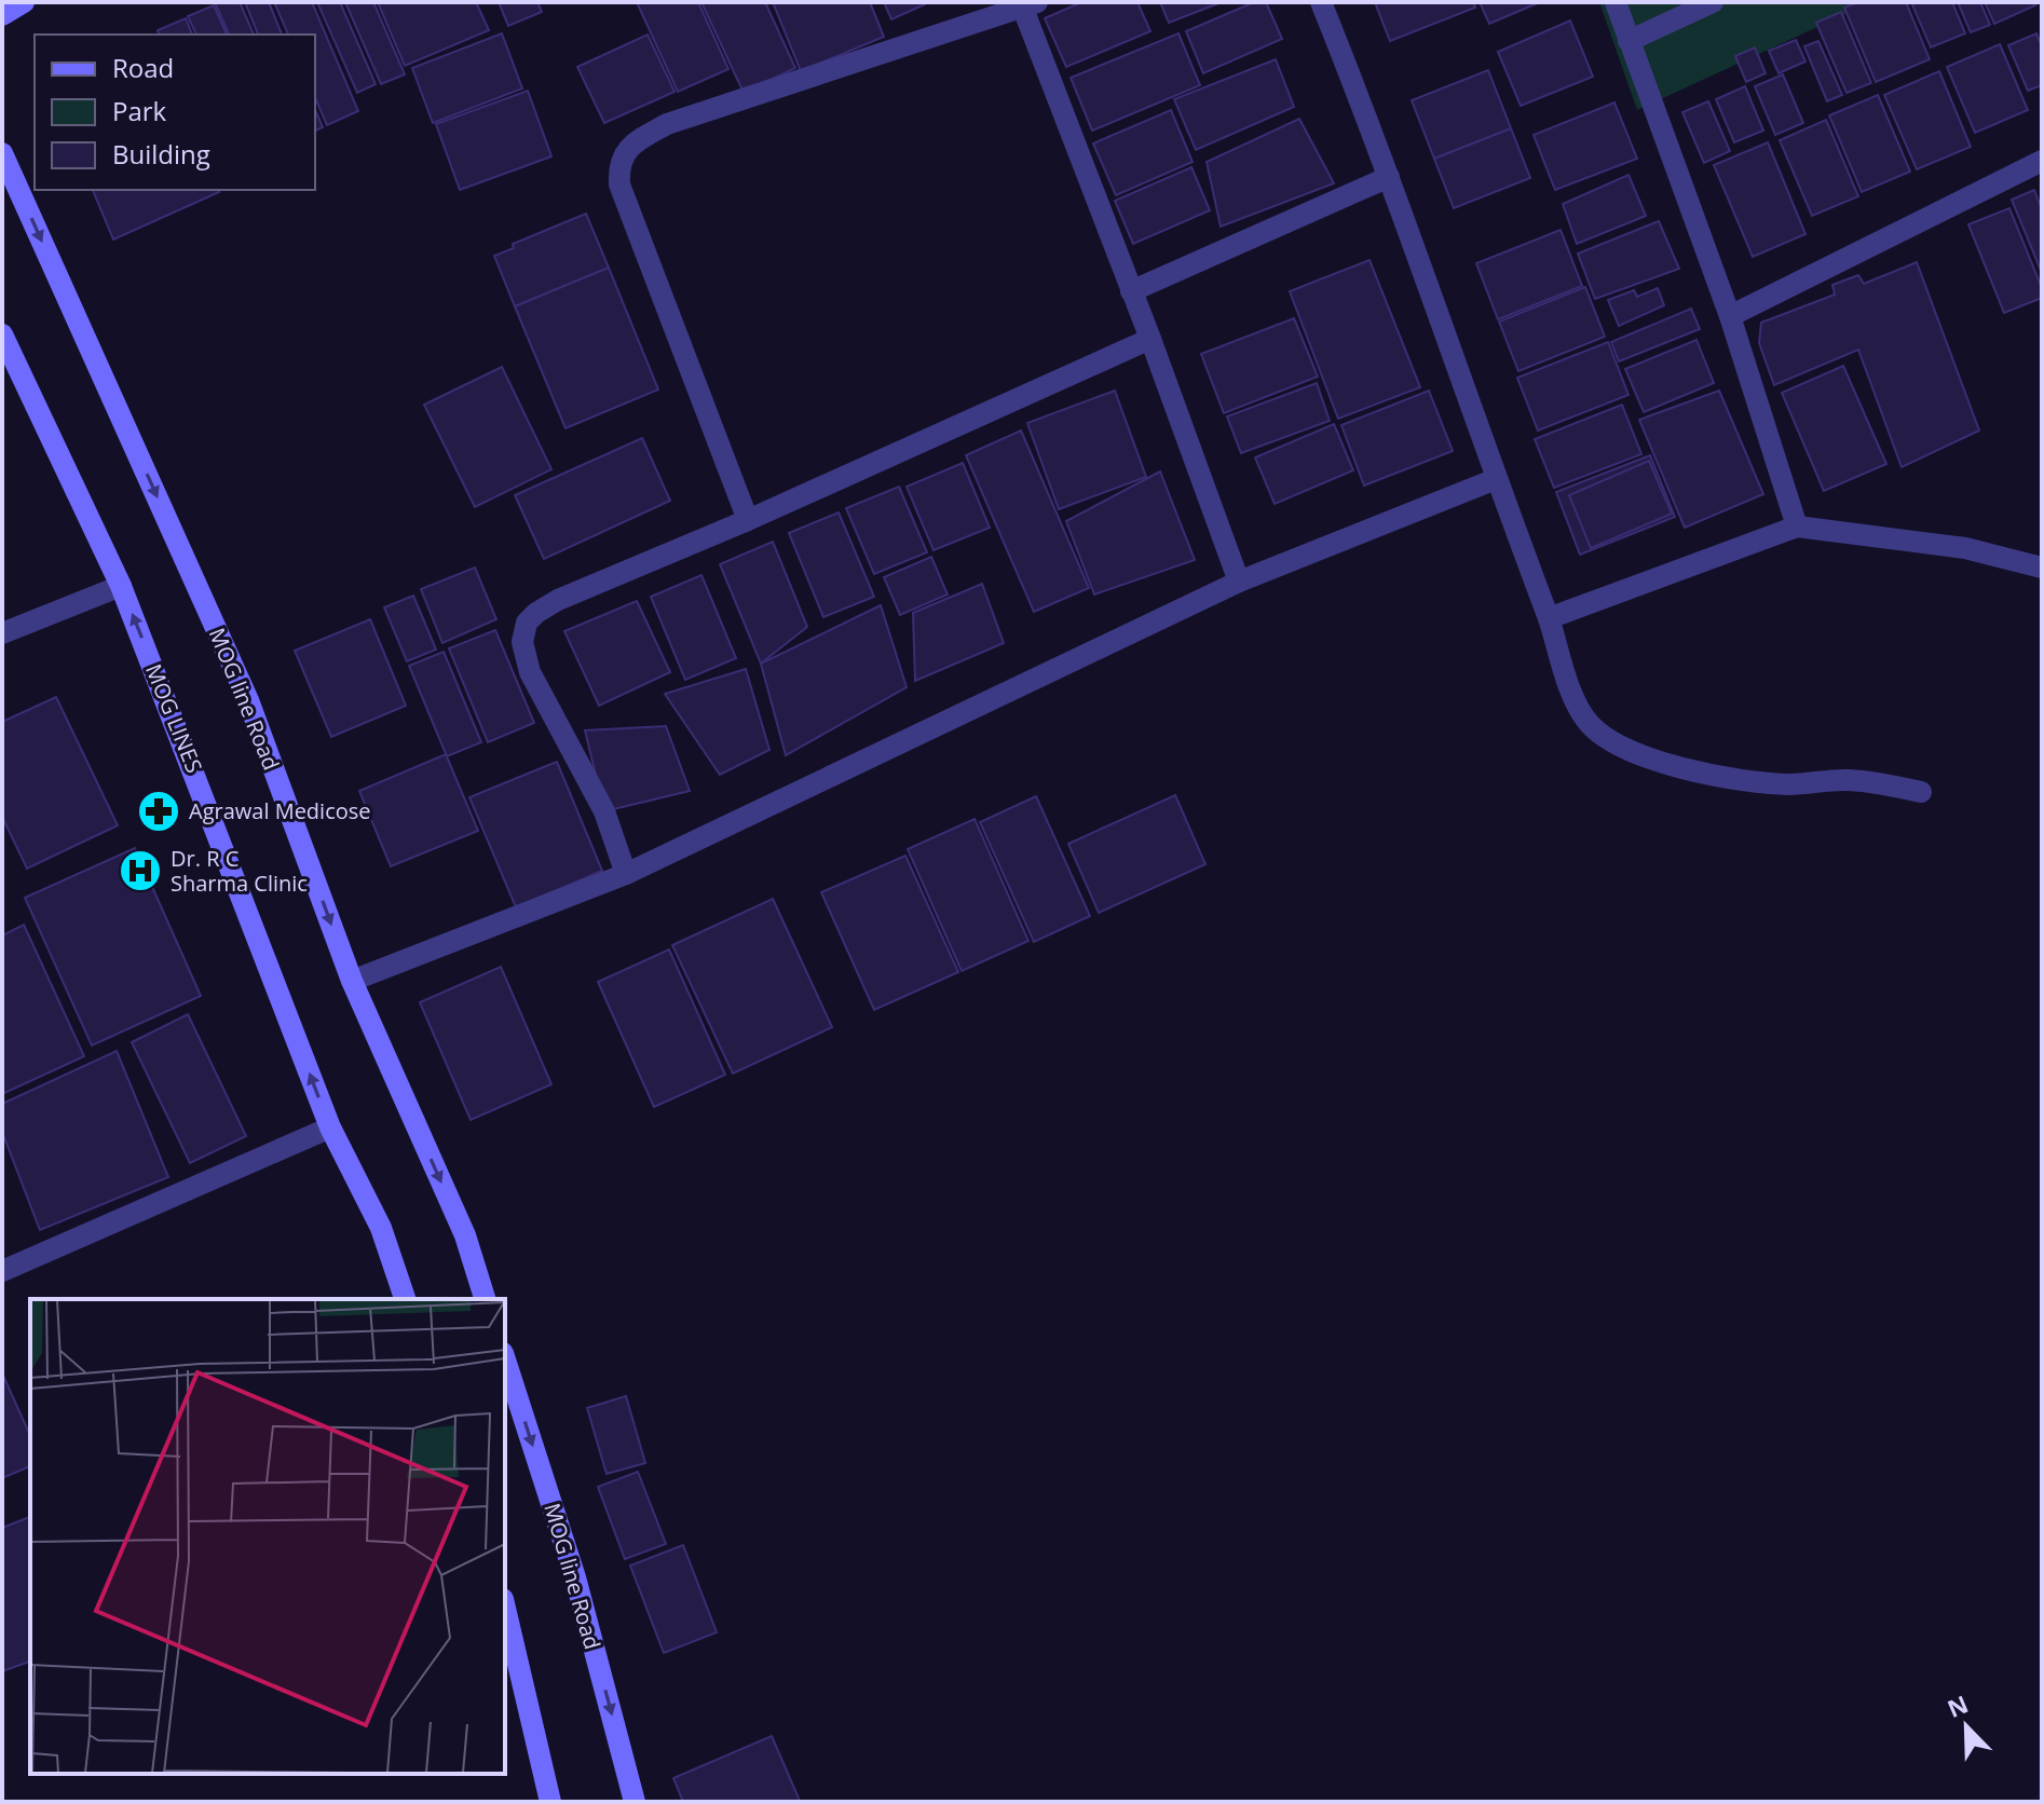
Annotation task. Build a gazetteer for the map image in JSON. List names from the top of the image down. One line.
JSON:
{"streets":{"main road":["MOG line Road","MOG LINES"]},"one_way":["MOG line Road","MOG LINES"],"places":{"pharmacy":["Agrawal Medicose"],"hospital":["Dr. R C Sharma Clinic"]},"legend":["Road","Park","Building"],"north":"top left"}
